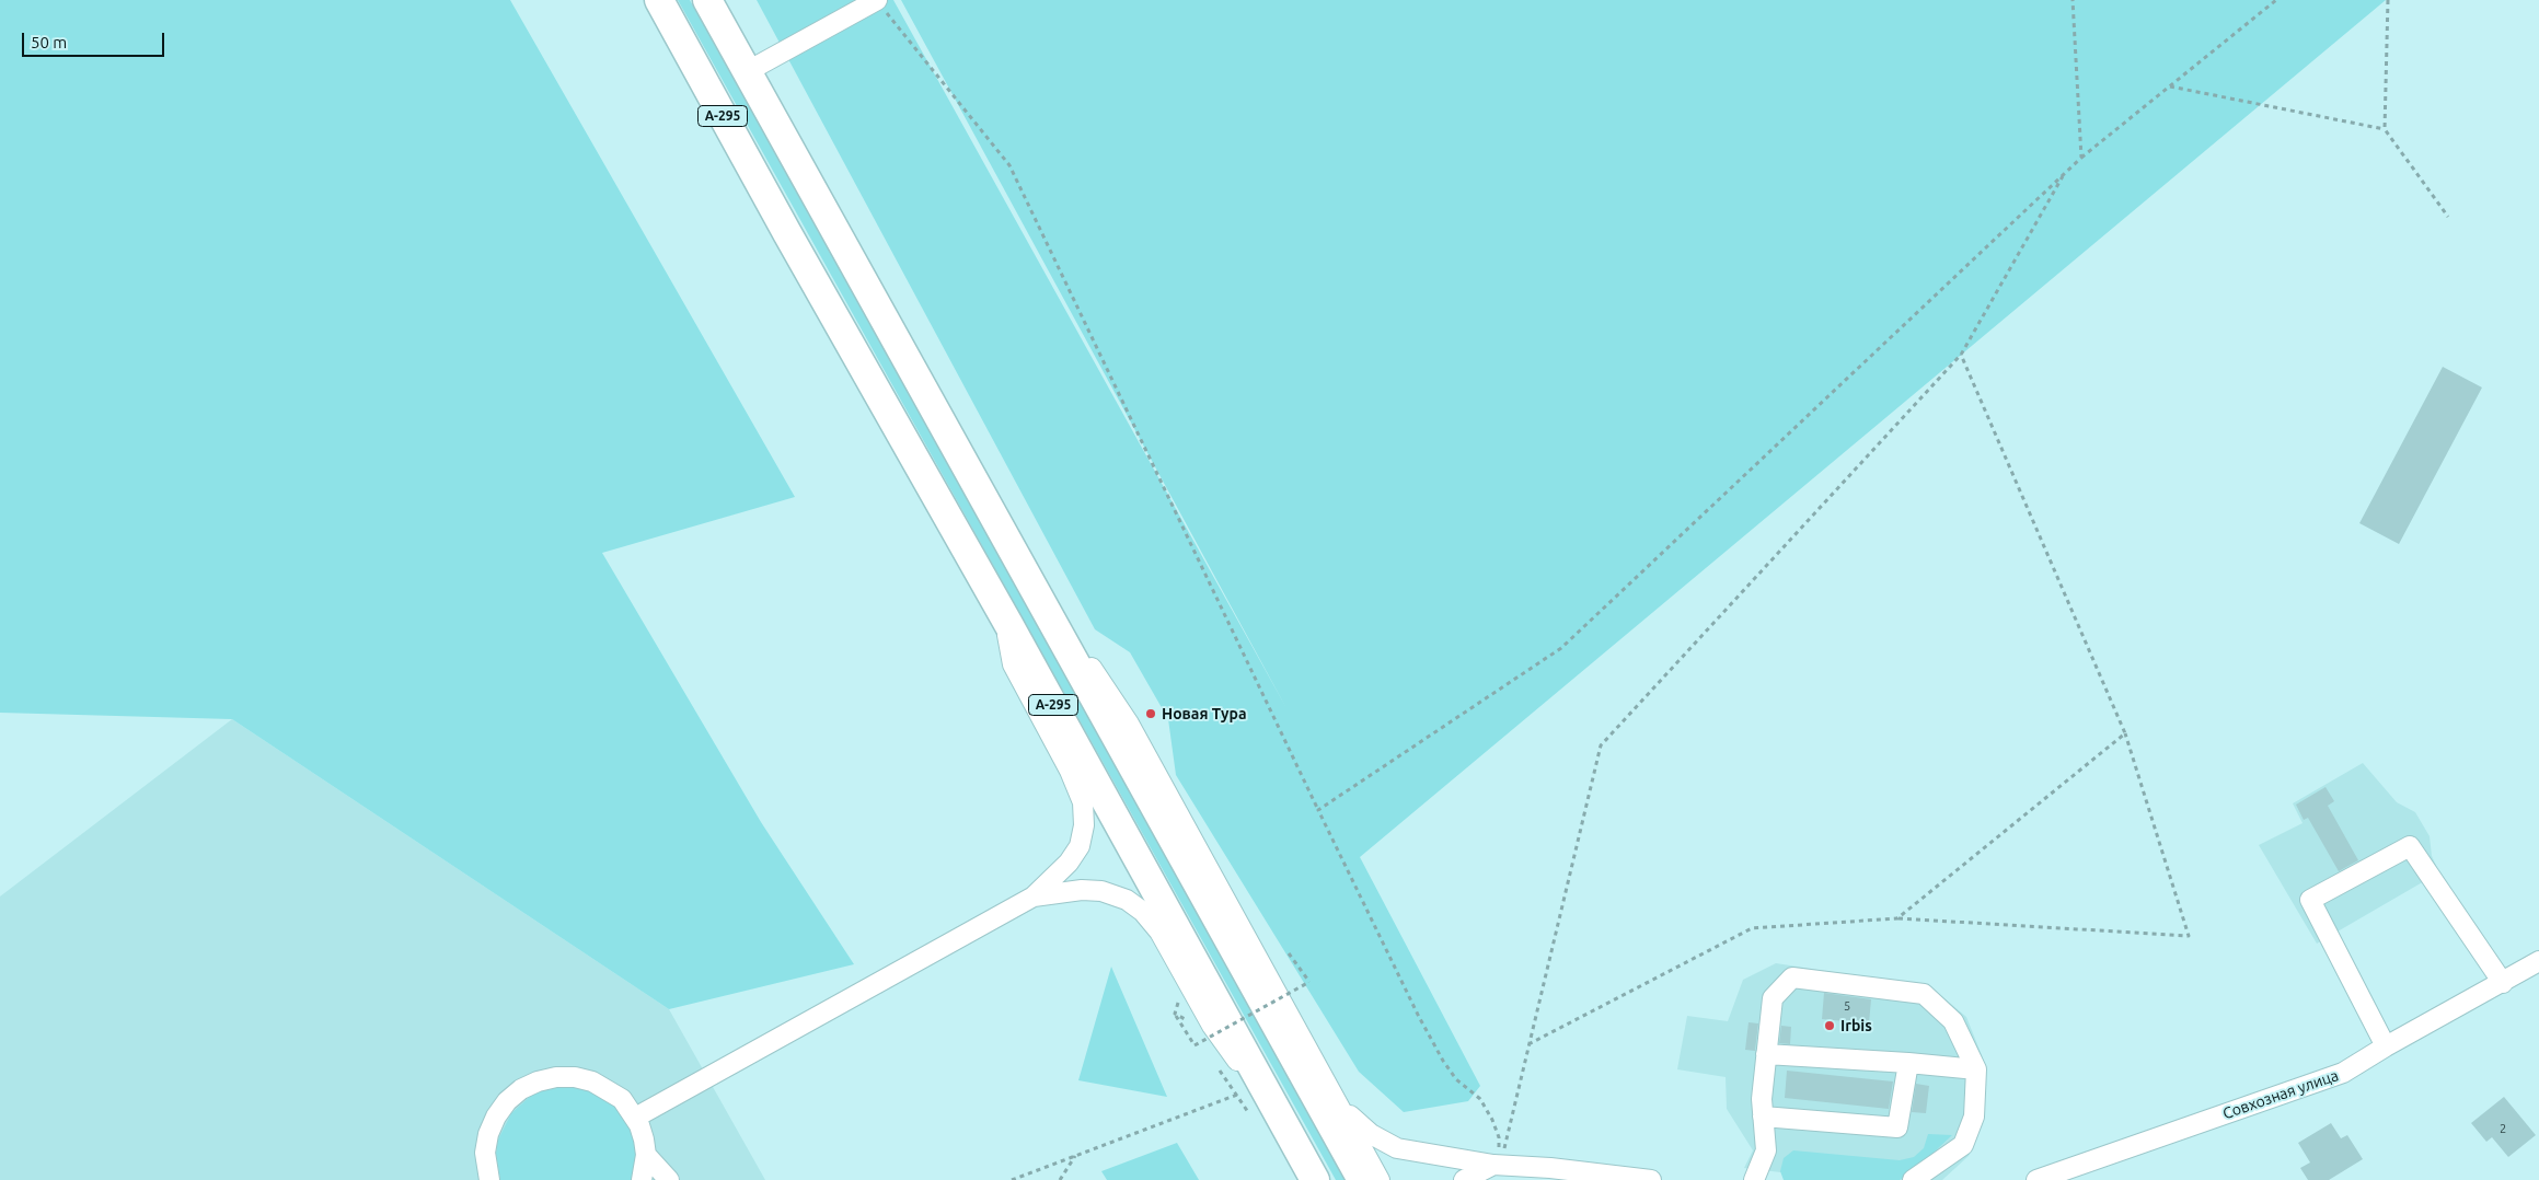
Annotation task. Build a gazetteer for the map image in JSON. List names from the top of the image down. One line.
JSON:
{"streets":{"highway":["А-295"],"street":["Совхозная улица"]},"places":["Новая Тура","Irbis"],"house_numbers":["5","2"],"scale_bar":"50 m"}
